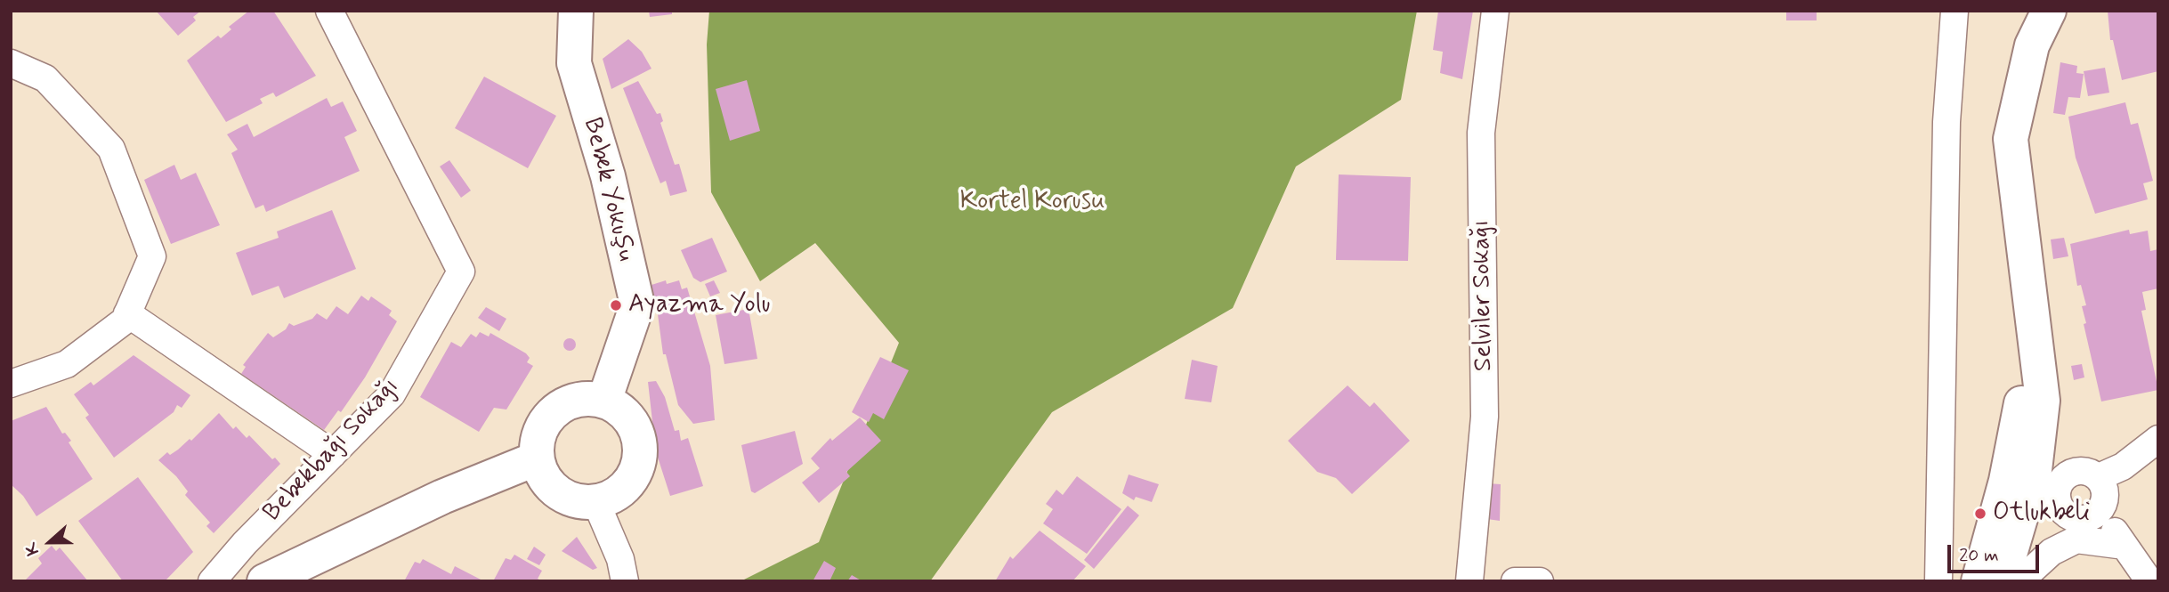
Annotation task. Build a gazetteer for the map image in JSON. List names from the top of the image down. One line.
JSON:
{"streets":{"street":["Bebek Yokuşu","Selviler Sokağı","Bebekbağı Sokağı"]},"parks":["Kortel Korusu"],"places":["Ayazma Yolu","Otlukbeli"],"scale_bar":"20 m","north":"left"}
